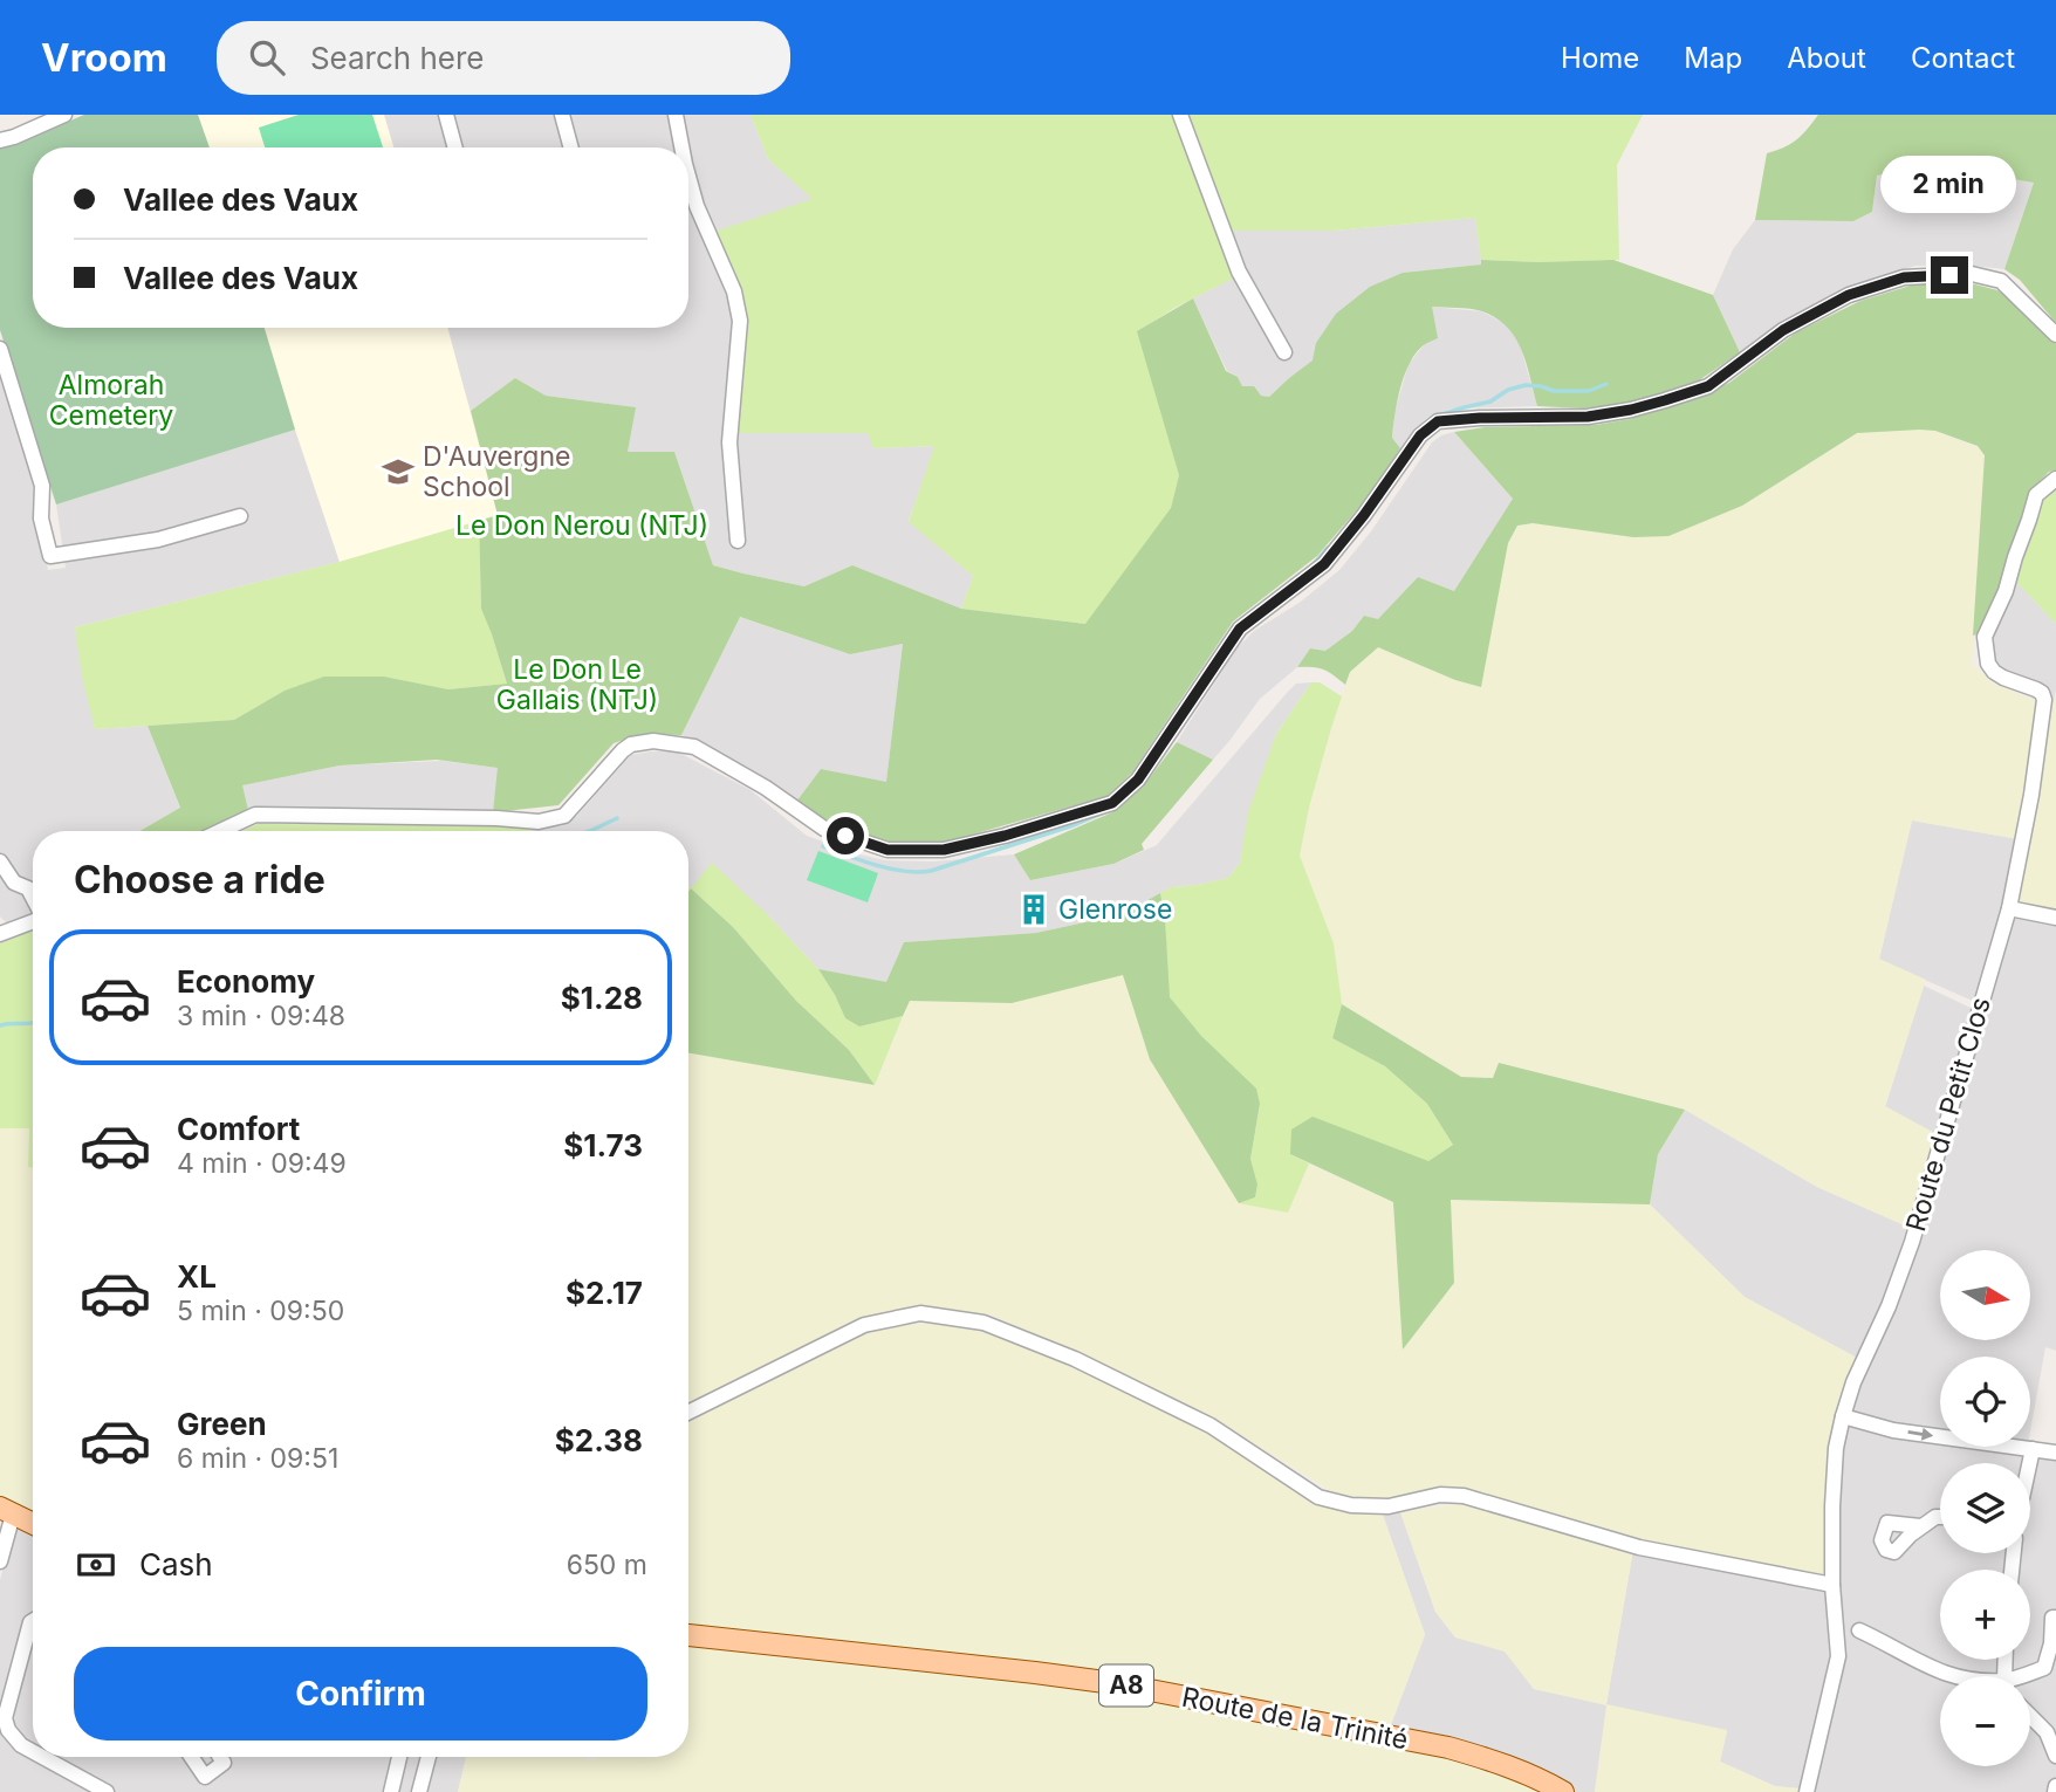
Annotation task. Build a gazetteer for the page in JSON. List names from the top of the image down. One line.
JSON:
{"streets":{"main road":["A8","Route de la Trinité"],"street":["Route du Petit Clos"]},"parks":["Almorah Cemetery","Le Don Nerou (NTJ)","Le Don Le Gallais (NTJ)"],"places":{"school or university":["D'Auvergne School"],"building":["Glenrose"]},"north":"right","page":{"header":"Vroom","search":"Search here","nav":["Home","Map","About","Contact"],"banner":["Vallee des Vaux","Vallee des Vaux"],"bubble":"2 min","heading":"Choose a ride","list":[{"name":"Economy","note":"3 min · 09:48","value":"$1.28"},{"name":"Comfort","note":"4 min · 09:49","value":"$1.73"},{"name":"XL","note":"5 min · 09:50","value":"$2.17"},{"name":"Green","note":"6 min · 09:51","value":"$2.38"}],"map_buttons":["+","−"],"pay":["Cash","650 m"],"buttons":"Confirm"}}
